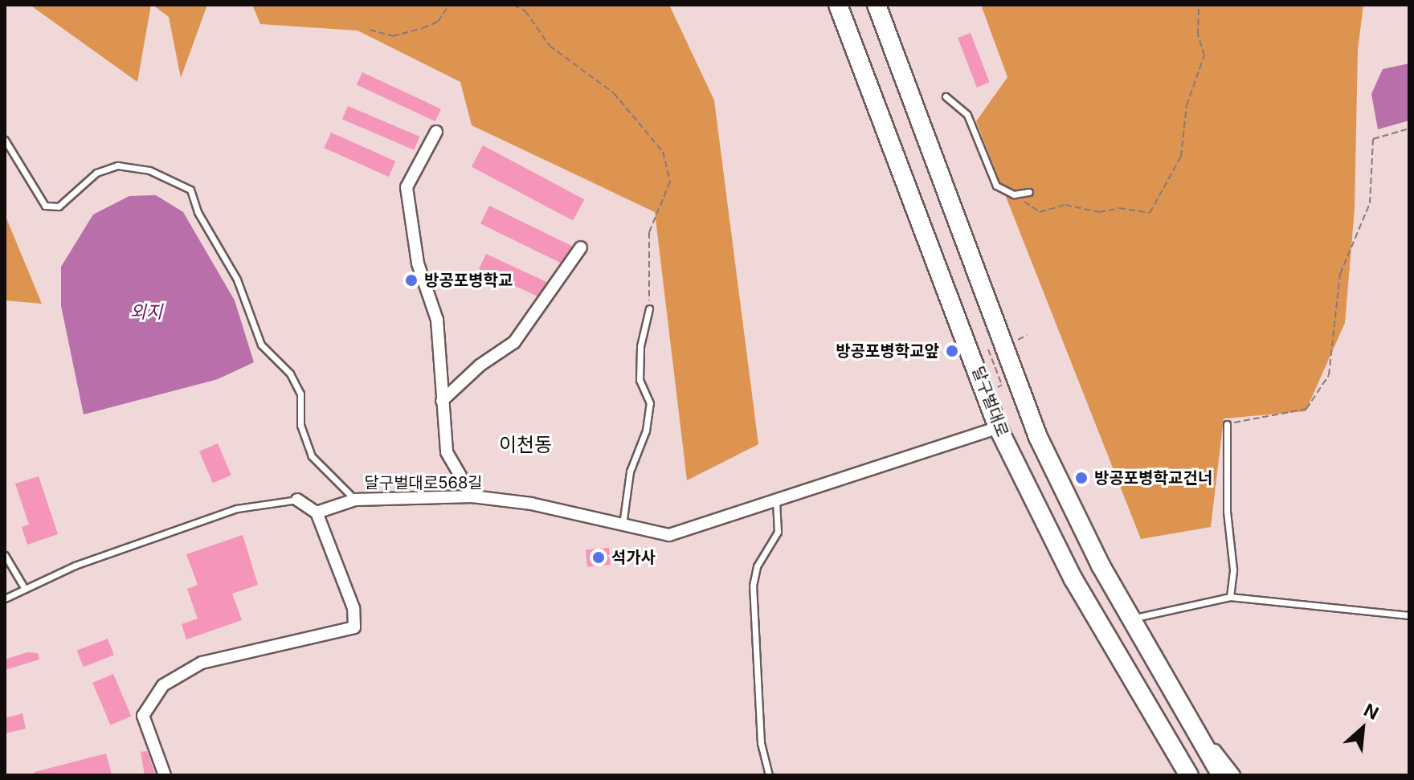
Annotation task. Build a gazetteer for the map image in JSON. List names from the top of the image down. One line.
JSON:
{"streets":{"main road":["달구벌대로"],"street":["달구벌대로568길"]},"crossings":[["달구벌대로","달구벌대로568길"]],"districts":["이천동"],"water":["외지"],"places":["방공포병학교","방공포병학교앞","방공포병학교건너","석가사"],"north":"top right"}
